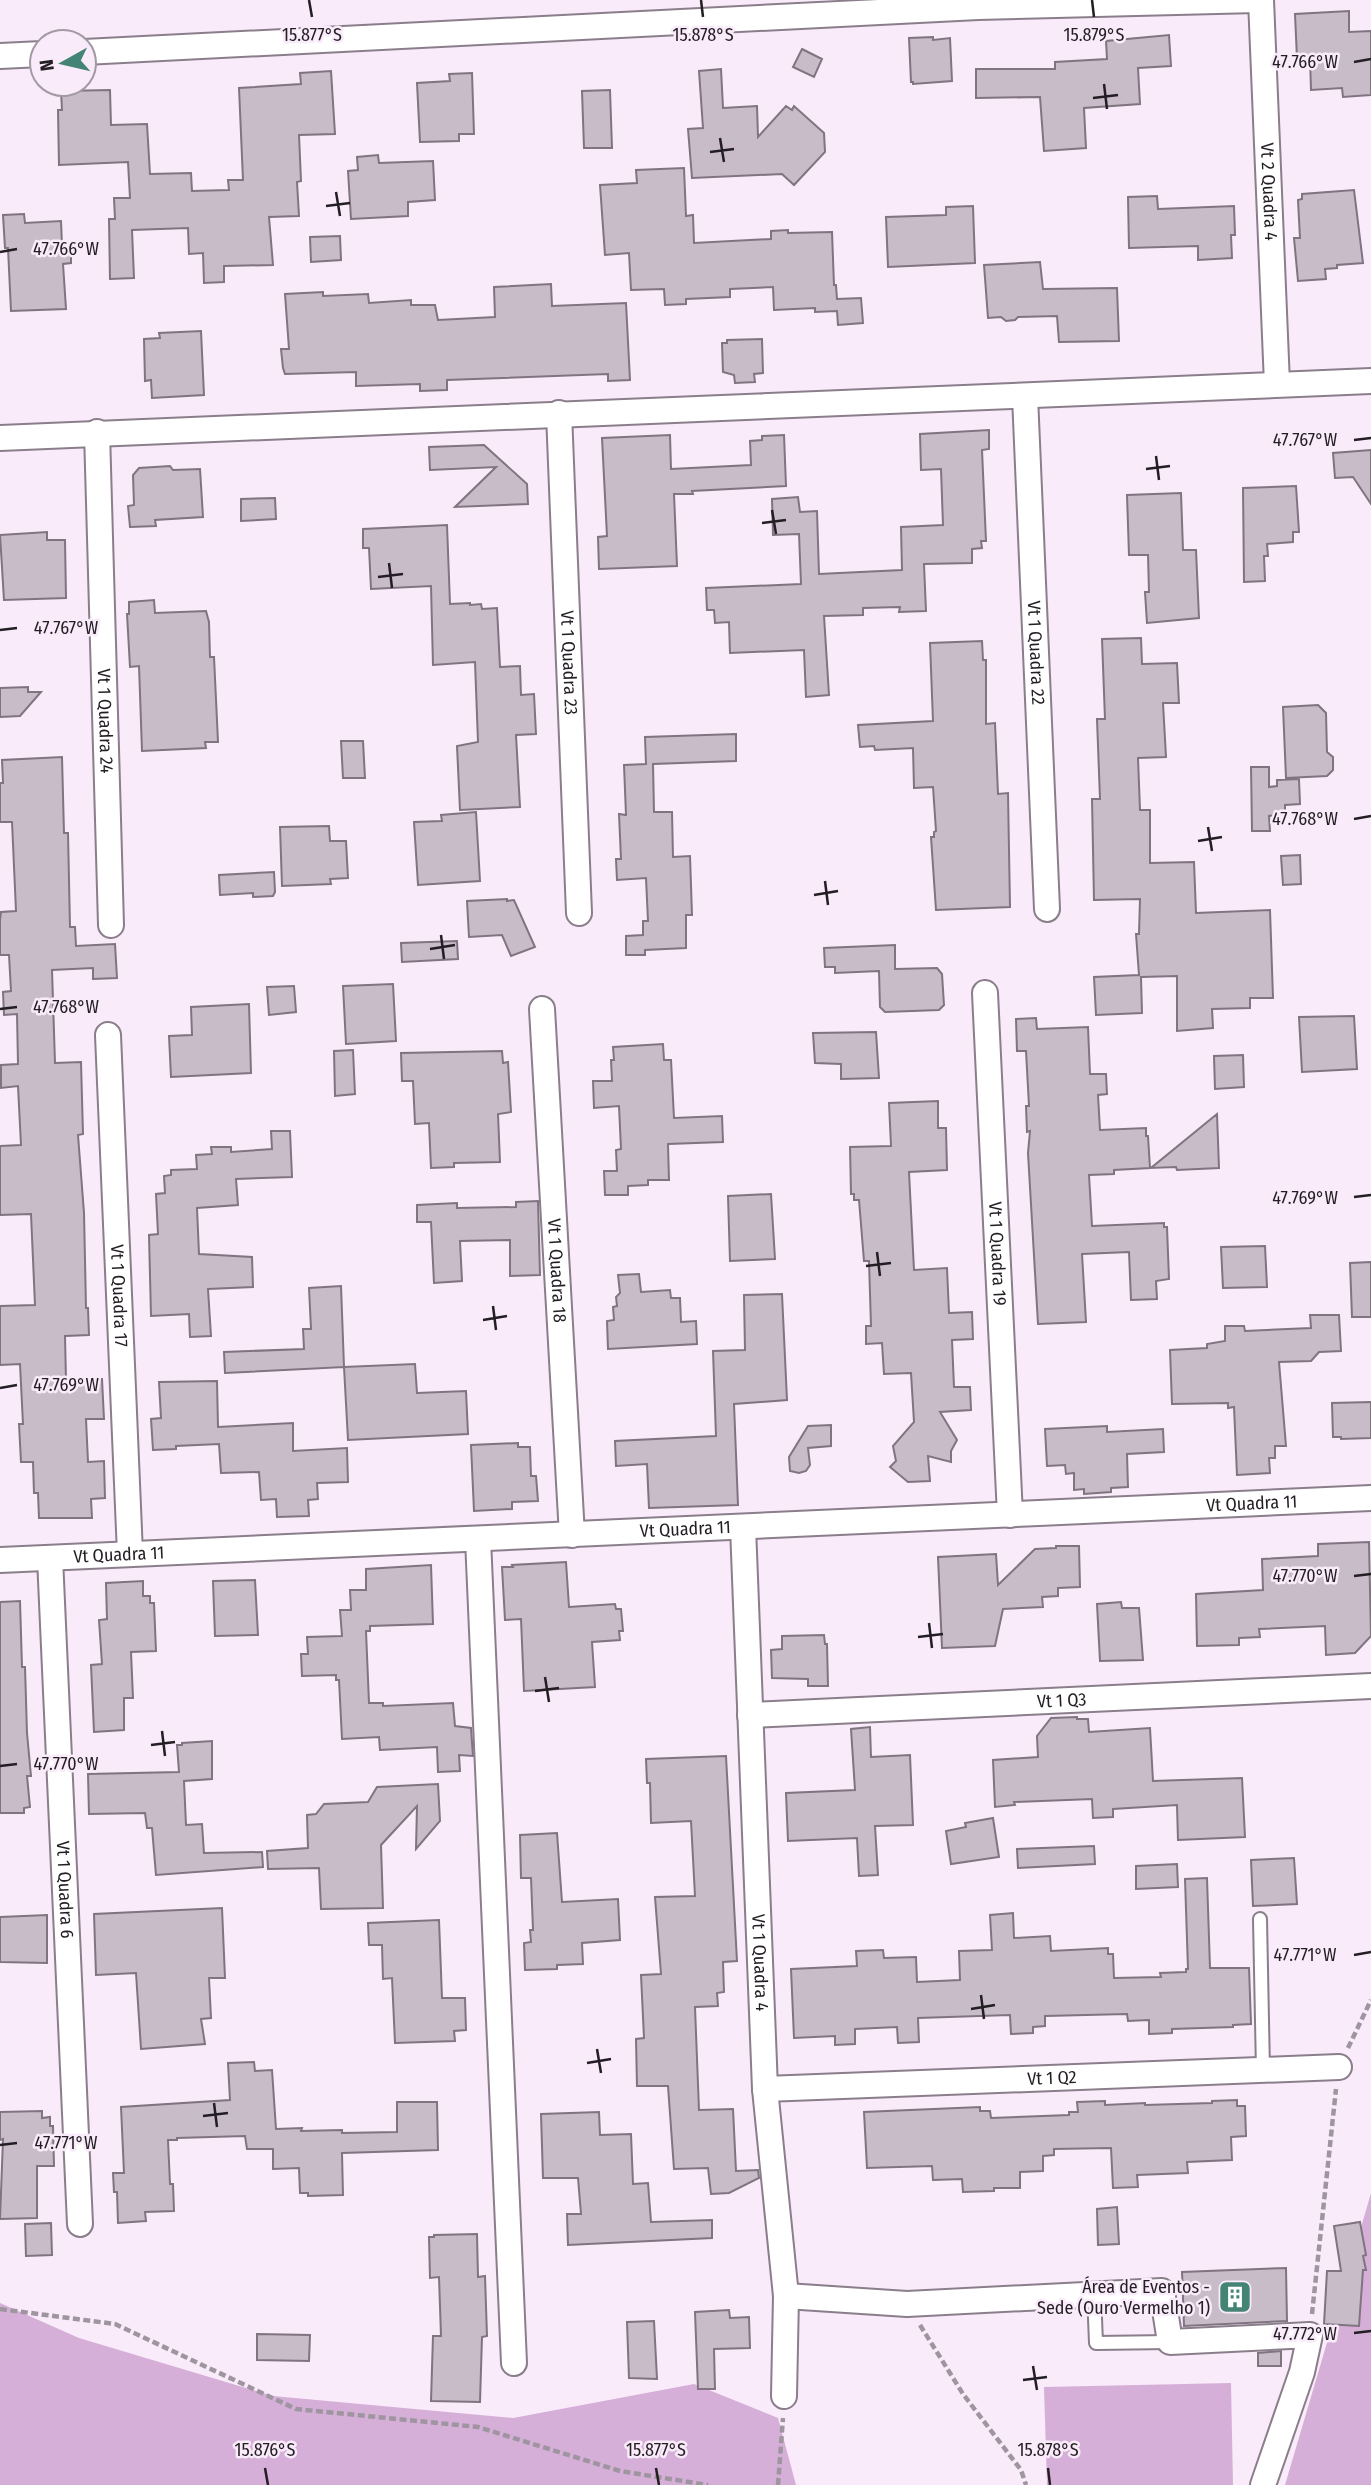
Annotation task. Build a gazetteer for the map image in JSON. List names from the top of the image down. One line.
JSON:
{"streets":{"street":["Vt 2 Quadra 4","Vt 1 Quadra 22","Vt 1 Quadra 23","Vt 1 Quadra 24","Vt 1 Quadra 19","Vt 1 Quadra 18","Vt 1 Quadra 17","Vt Quadra 11","Vt 1 Q3","Vt 1 Quadra 6","Vt 1 Quadra 4","Vt 1 Q2"]},"crossings":[["Vt 1 Quadra 19","Vt Quadra 11"],["Vt 1 Quadra 18","Vt Quadra 11"],["Vt 1 Quadra 17","Vt Quadra 11"],["Vt Quadra 11","Vt 1 Quadra 6"],["Vt Quadra 11","Vt 1 Quadra 4"],["Vt 1 Q3","Vt 1 Quadra 4"],["Vt 1 Quadra 4","Vt 1 Q2"]],"places":{"building":["Área de Eventos - Sede (Ouro Vermelho 1)"]},"north":"left","coordinates":["15.877°S","15.878°S","15.879°S","47.766°W","47.767°W","47.768°W","47.769°W","47.770°W","47.771°W","47.772°W","15.876°S"]}
